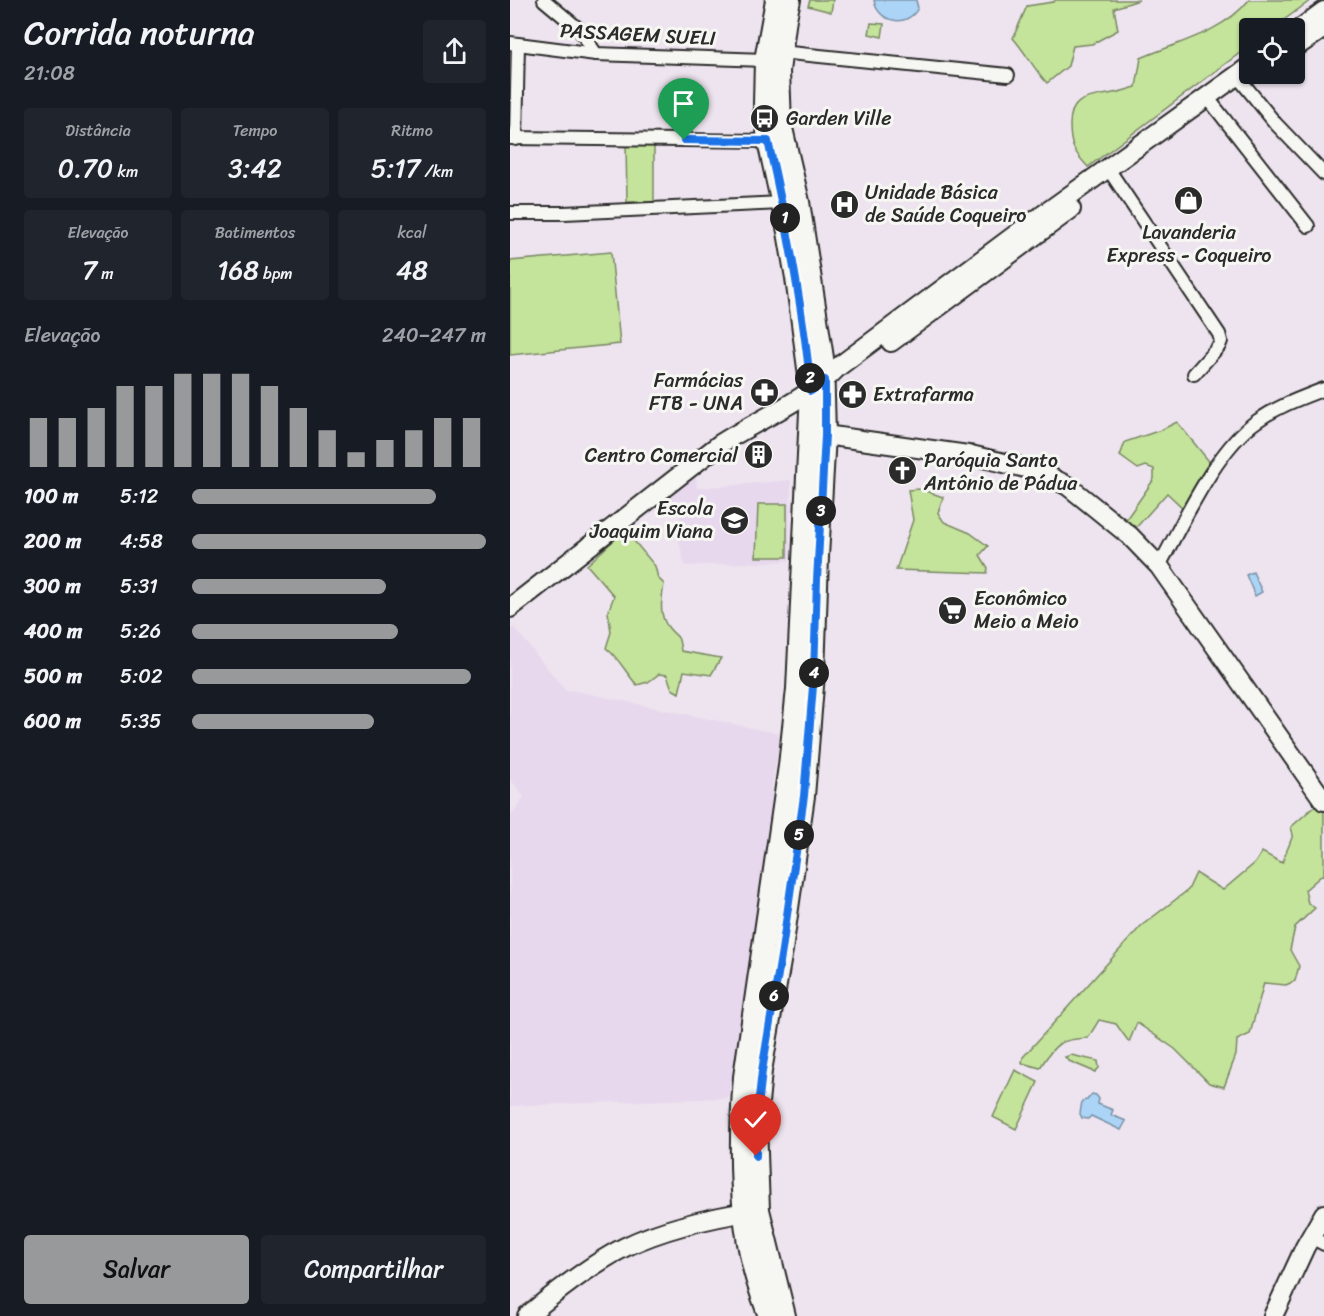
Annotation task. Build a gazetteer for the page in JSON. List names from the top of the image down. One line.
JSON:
{"streets":{"street":["PASSAGEM SUELI"]},"places":{"bus stop":["Garden Ville"],"shop":["Lavanderia Express - Coqueiro"],"hospital":["Unidade Básica de Saúde Coqueiro"],"pharmacy":["Farmácias FTB - UNA","Extrafarma"],"building":["Centro Comercial"],"church":["Paróquia Santo Antônio de Pádua"],"school or university":["Escola Joaquim Viana"],"supermarket":["Econômico Meio a Meio"]},"page":{"heading":["Corrida noturna","21:08"],"stats":[["Distância","0.70 km"],["Tempo","3:42"],["Ritmo","5:17 /km"],["Elevação","7 m"],["Batimentos","168 bpm"],["kcal","48"]],"pins":["1","2","3","4","5","6"],"chart":["Elevação","240–247 m"],"list":[{"name":"100 m","note":"5:12"},{"name":"200 m","note":"4:58"},{"name":"300 m","note":"5:31"},{"name":"400 m","note":"5:26"},{"name":"500 m","note":"5:02"},{"name":"600 m","note":"5:35"}],"buttons":["Salvar","Compartilhar"]}}
